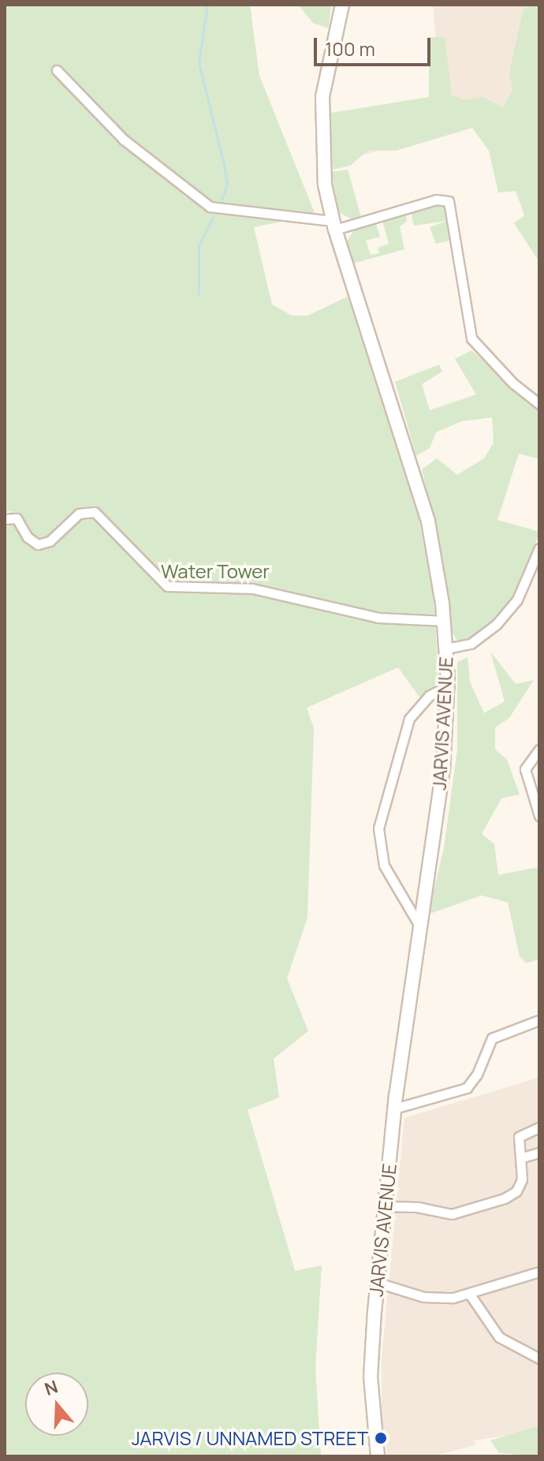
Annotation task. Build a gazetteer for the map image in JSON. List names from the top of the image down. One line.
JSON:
{"streets":{"street":["JARVIS AVENUE"]},"parks":["Water Tower"],"places":["JARVIS / UNNAMED STREET"],"scale_bar":"100 m","north":"top"}
